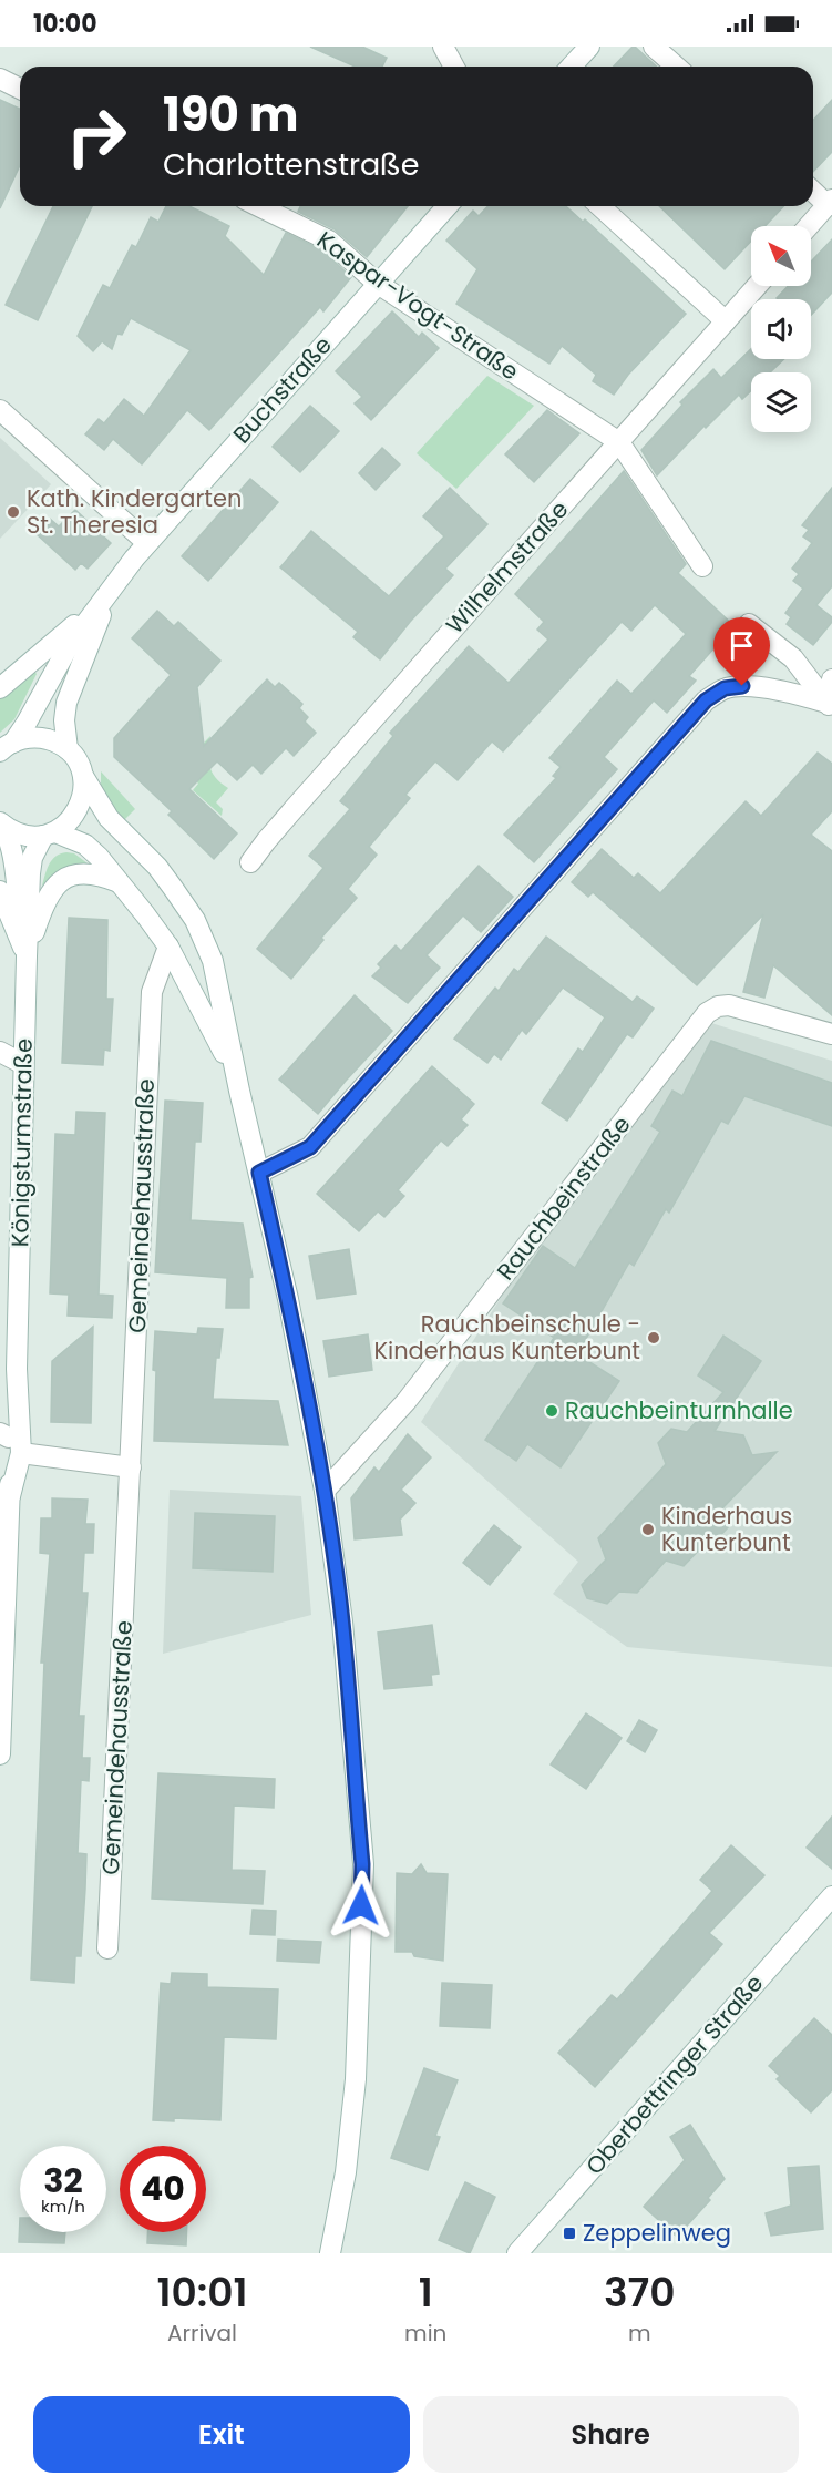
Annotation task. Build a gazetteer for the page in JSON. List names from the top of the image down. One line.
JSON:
{"streets":{"street":["Kaspar-Vogt-Straße","Buchstraße","Wilhelmstraße","Königsturmstraße","Rauchbeinstraße","Gemeindehausstraße","Oberbettringer Straße"]},"crossings":[["Kaspar-Vogt-Straße","Buchstraße"],["Kaspar-Vogt-Straße","Wilhelmstraße"]],"places":{"other":["Kath. Kindergarten St. Theresia","Rauchbeinschule - Kinderhaus Kunterbunt","Rauchbeinturnhalle","Kinderhaus Kunterbunt"],"transit":["Zeppelinweg"]},"north":"top left","page":{"status":"10:00","turn":["190 m","Charlottenstraße"],"speed":"32 km/h","limit":"40","eta":["10:01","Arrival","1","min","370","m"],"buttons":["Exit","Share"]}}
